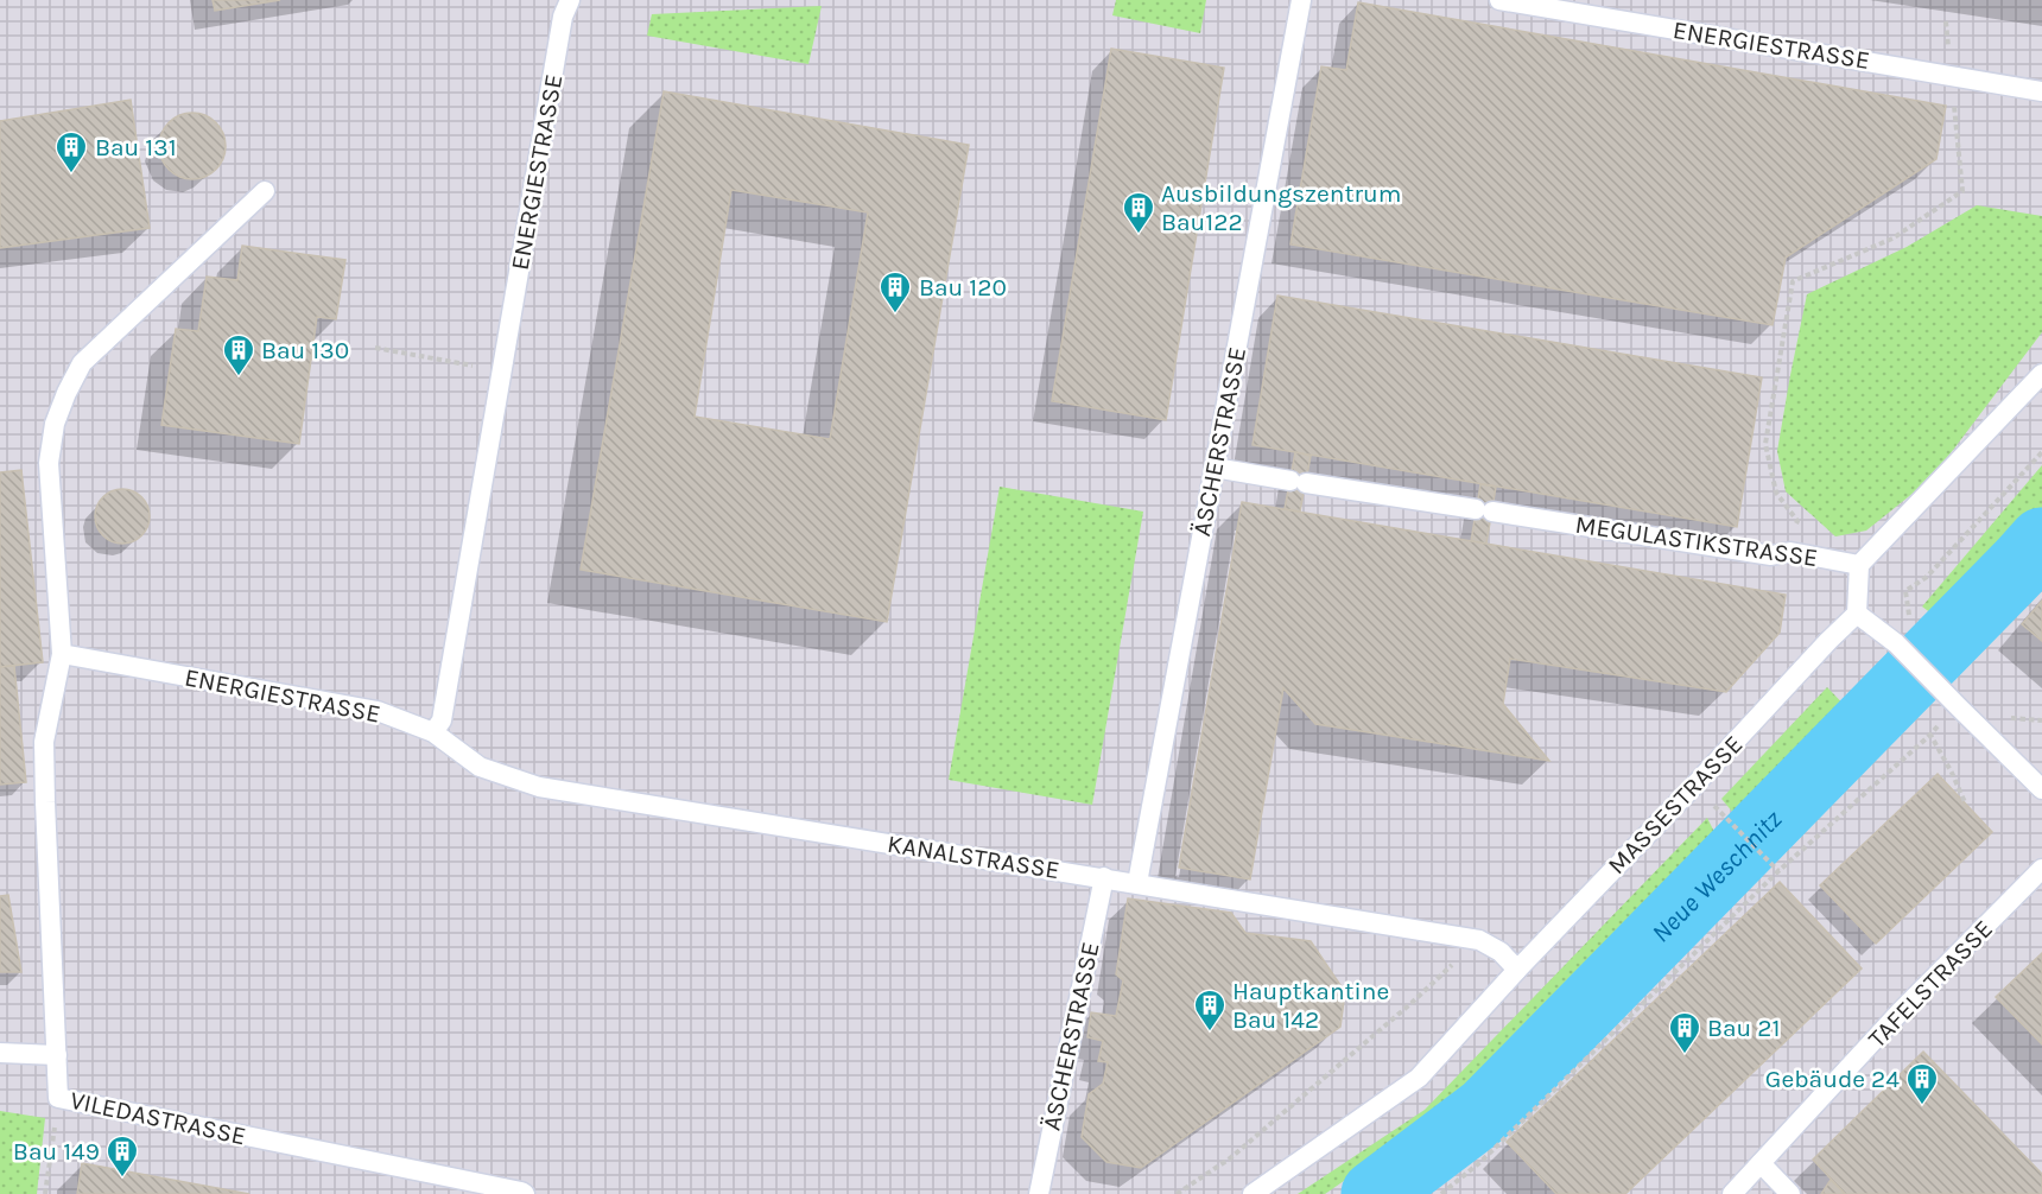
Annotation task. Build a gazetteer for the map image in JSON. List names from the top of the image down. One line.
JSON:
{"streets":{"lane":["ENERGIESTRASSE","ÄSCHERSTRASSE","MEGULASTIKSTRASSE","MASSESTRASSE","KANALSTRASSE","TAFELSTRASSE","VILEDASTRASSE"]},"crossings":[["ENERGIESTRASSE","KANALSTRASSE"],["ENERGIESTRASSE","VILEDASTRASSE"],["ÄSCHERSTRASSE","MEGULASTIKSTRASSE"],["ÄSCHERSTRASSE","KANALSTRASSE"],["MASSESTRASSE","KANALSTRASSE"]],"water":["Neue Weschnitz"],"places":{"building":["Bau 131","Ausbildungszentrum Bau122","Bau 120","Bau 130","Hauptkantine Bau 142","Bau 21","Gebäude 24","Bau 149"]}}
